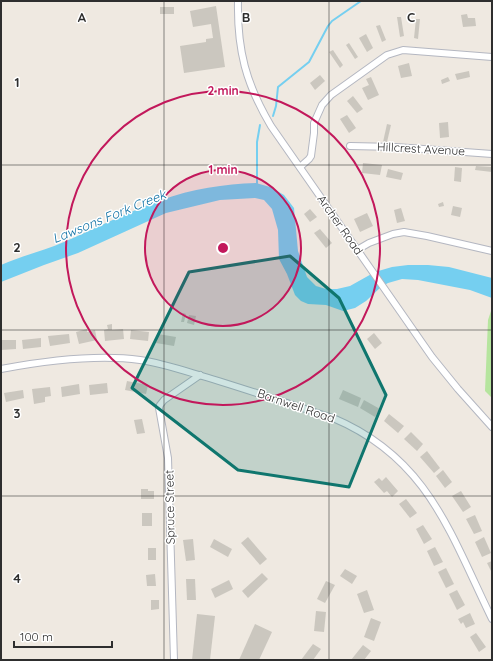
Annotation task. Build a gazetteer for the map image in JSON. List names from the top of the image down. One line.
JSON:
{"streets":{"street":["Hillcrest Avenue","Archer Road","Barnwell Road","Spruce Street"]},"crossings":[["Barnwell Road","Spruce Street"]],"water":["Lawsons Fork Creek"],"scale_bar":"100 m","grid":{"columns":["A","B","C"],"rows":["1","2","3","4"]},"rings":["2 min","1 min"]}
